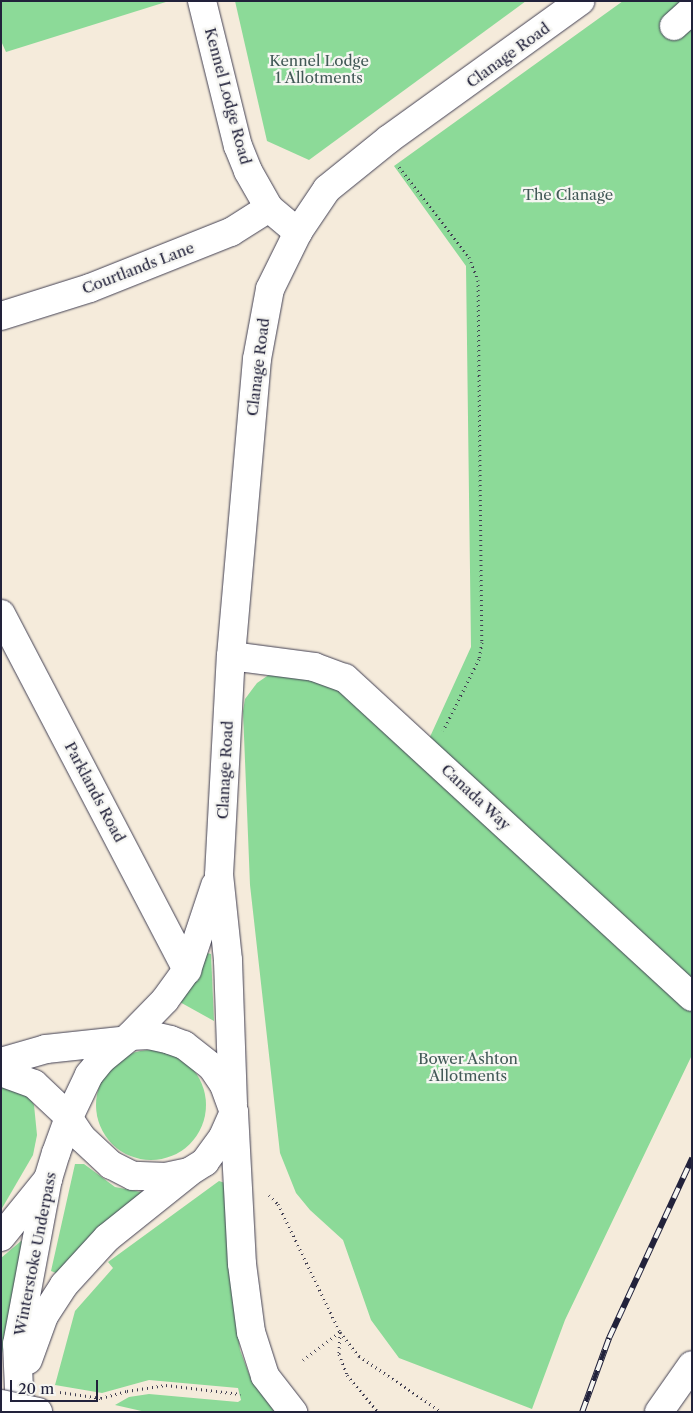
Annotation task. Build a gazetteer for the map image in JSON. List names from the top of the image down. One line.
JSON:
{"streets":{"main road":["Clanage Road","Kennel Lodge Road","Courtlands Lane","Parklands Road","Canada Way","Winterstoke Underpass"]},"crossings":[["Clanage Road","Kennel Lodge Road"],["Clanage Road","Parklands Road"],["Clanage Road","Canada Way"],["Clanage Road","Winterstoke Underpass"],["Kennel Lodge Road","Courtlands Lane"]],"parks":["Kennel Lodge 1 Allotments","The Clanage","Bower Ashton Allotments"],"scale_bar":"20 m"}
